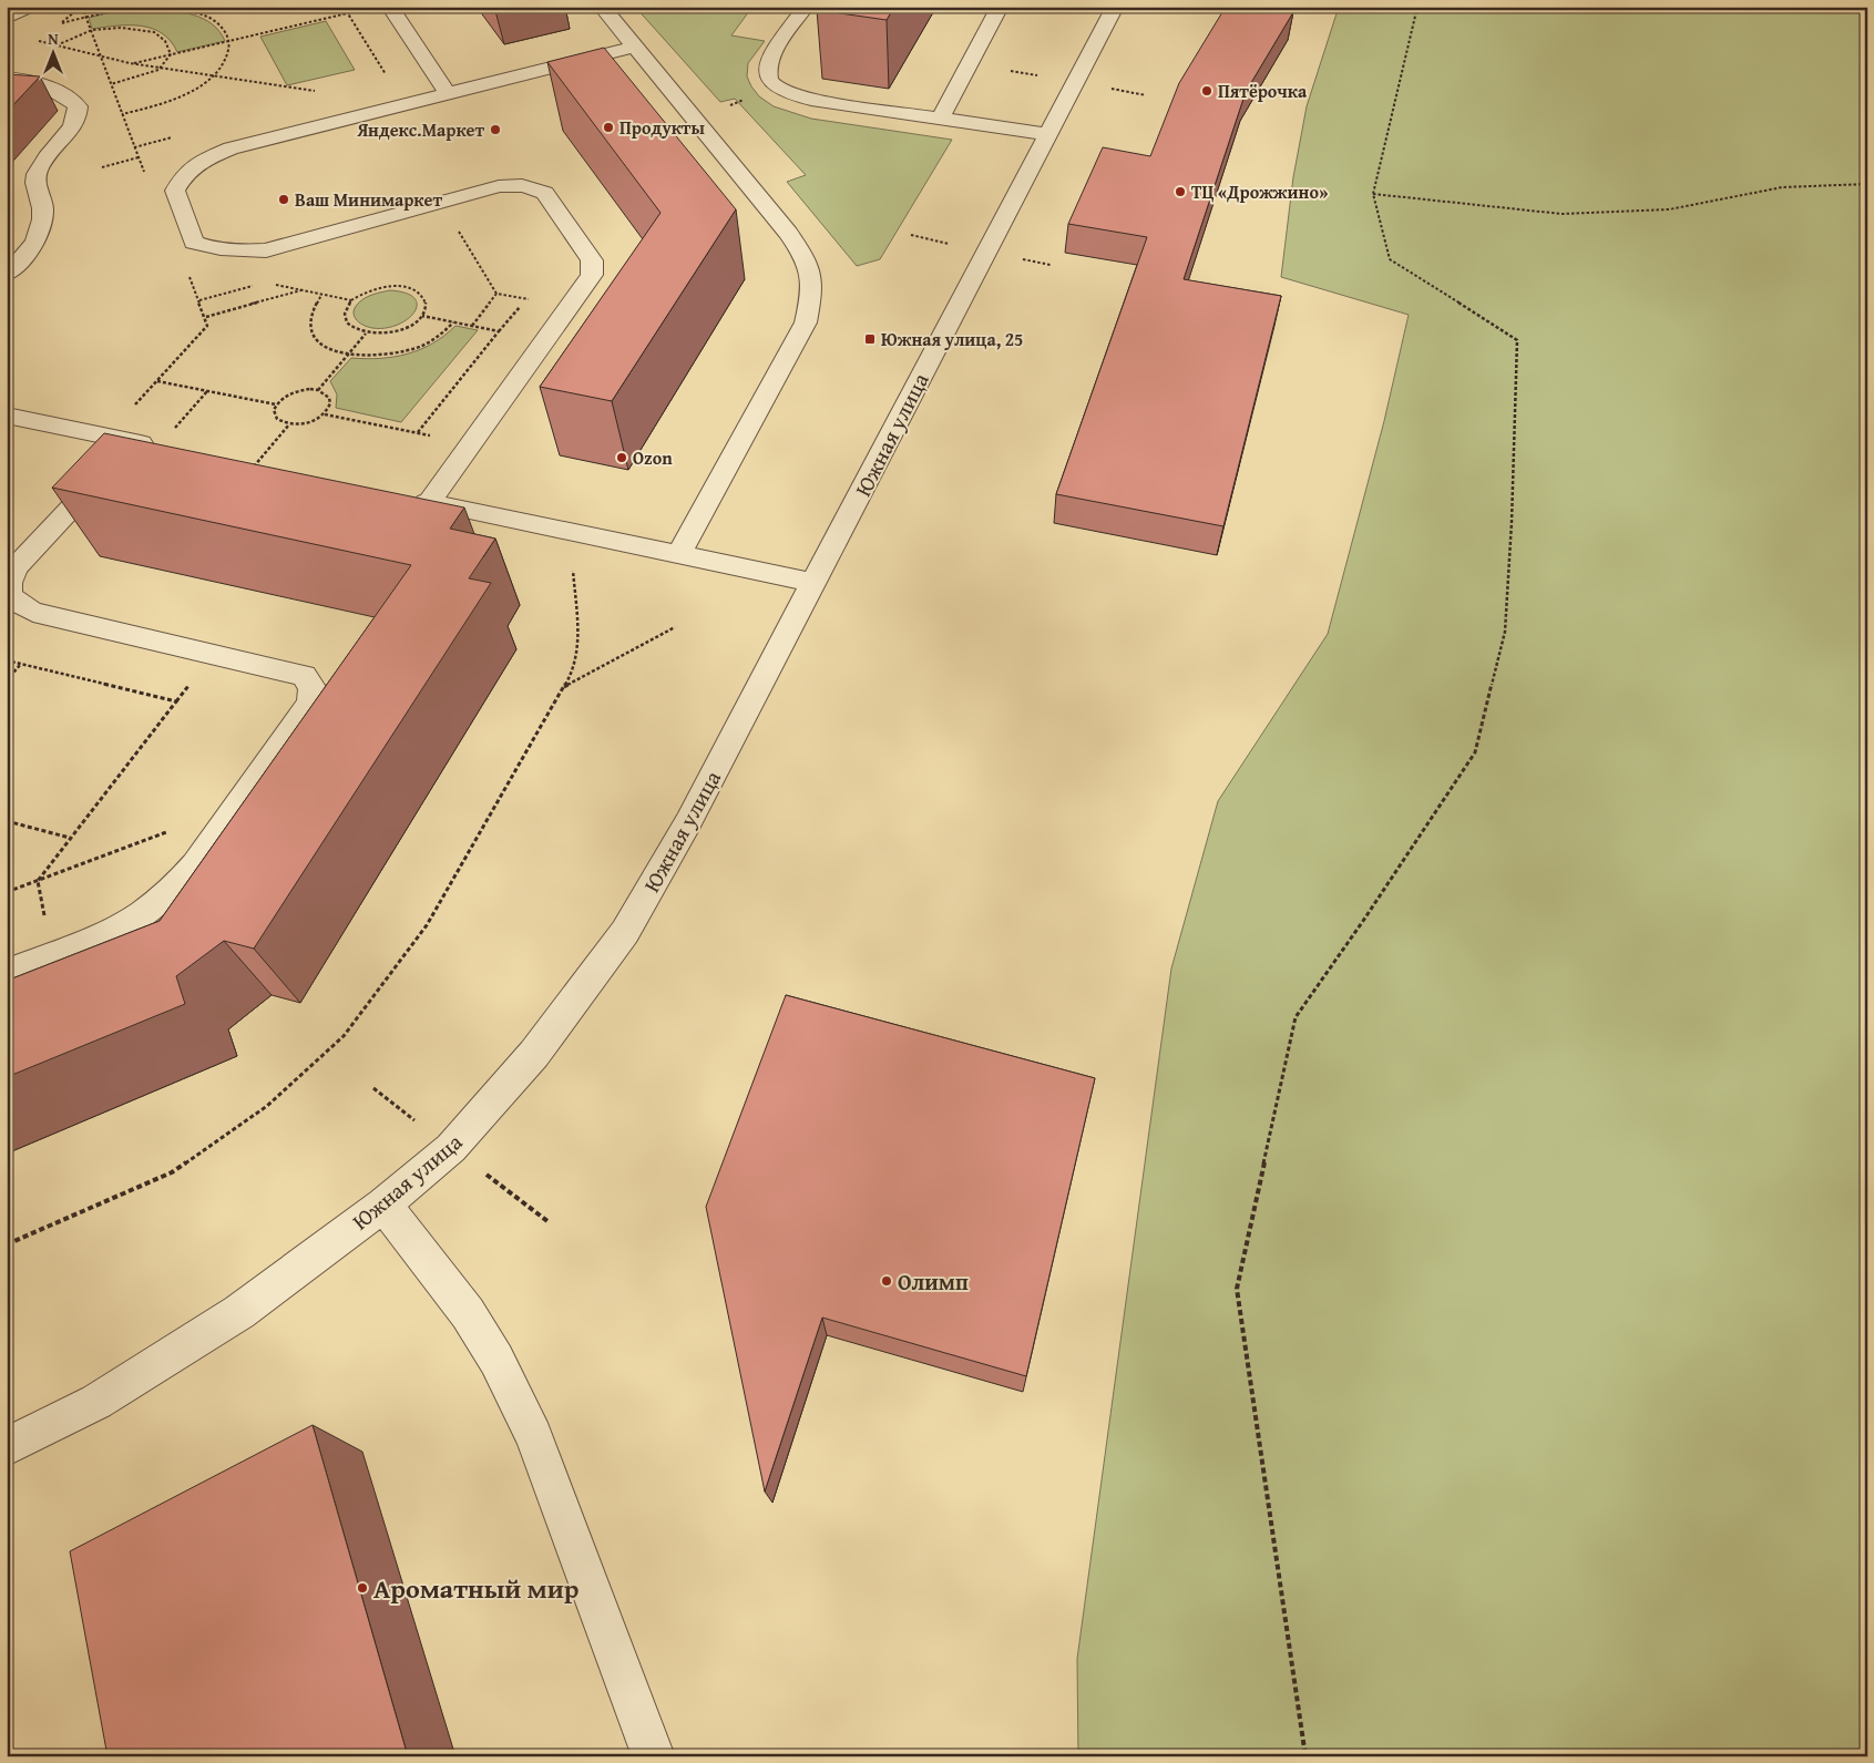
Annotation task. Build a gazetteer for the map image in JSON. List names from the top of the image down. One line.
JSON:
{"streets":{"street":["Южная улица"]},"places":{"other":["Пятёрочка","Продукты","Яндекс.Маркет","ТЦ «Дрожжино»","Ваш Минимаркет","Ozon","Олимп","Ароматный мир"],"transit":["Южная улица, 25"]},"north":"top"}
